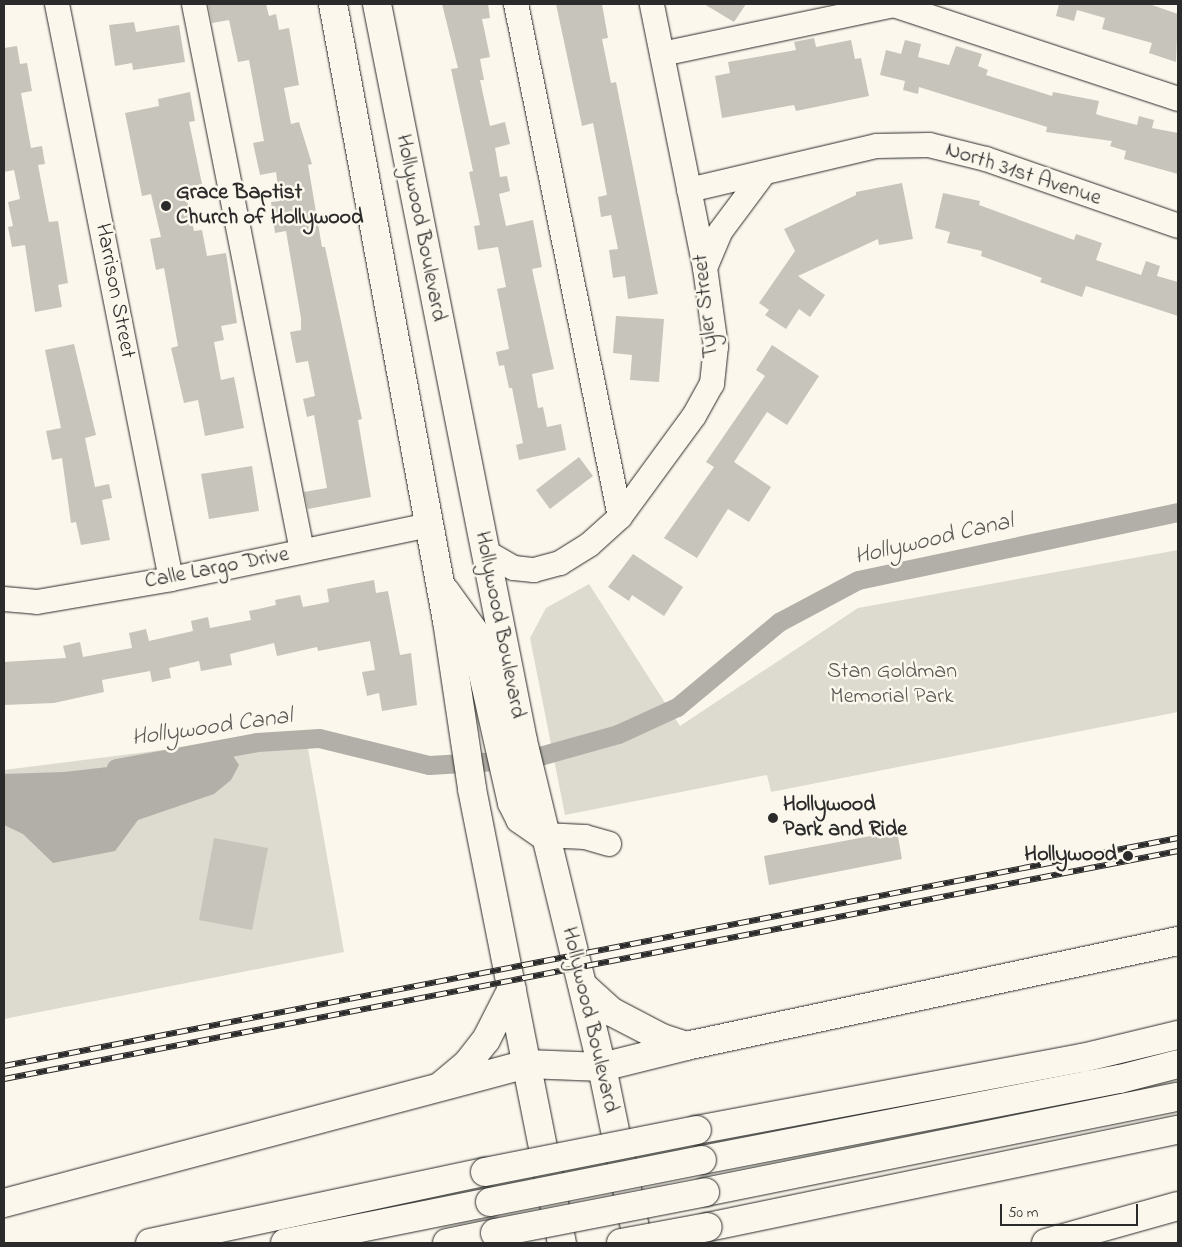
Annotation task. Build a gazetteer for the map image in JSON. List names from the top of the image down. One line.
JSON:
{"streets":{"highway":["Hollywood Boulevard"],"street":["North 31st Avenue","Harrison Street","Tyler Street","Calle Largo Drive"]},"crossings":[["North 31st Avenue","Tyler Street"],["Hollywood Boulevard","Tyler Street"],["Hollywood Boulevard","Calle Largo Drive"],["Harrison Street","Calle Largo Drive"]],"water":["Hollywood Canal"],"parks":["Stan Goldman Memorial Park"],"places":["Grace Baptist Church of Hollywood","Hollywood Park and Ride","Hollywood"],"scale_bar":"50 m"}
